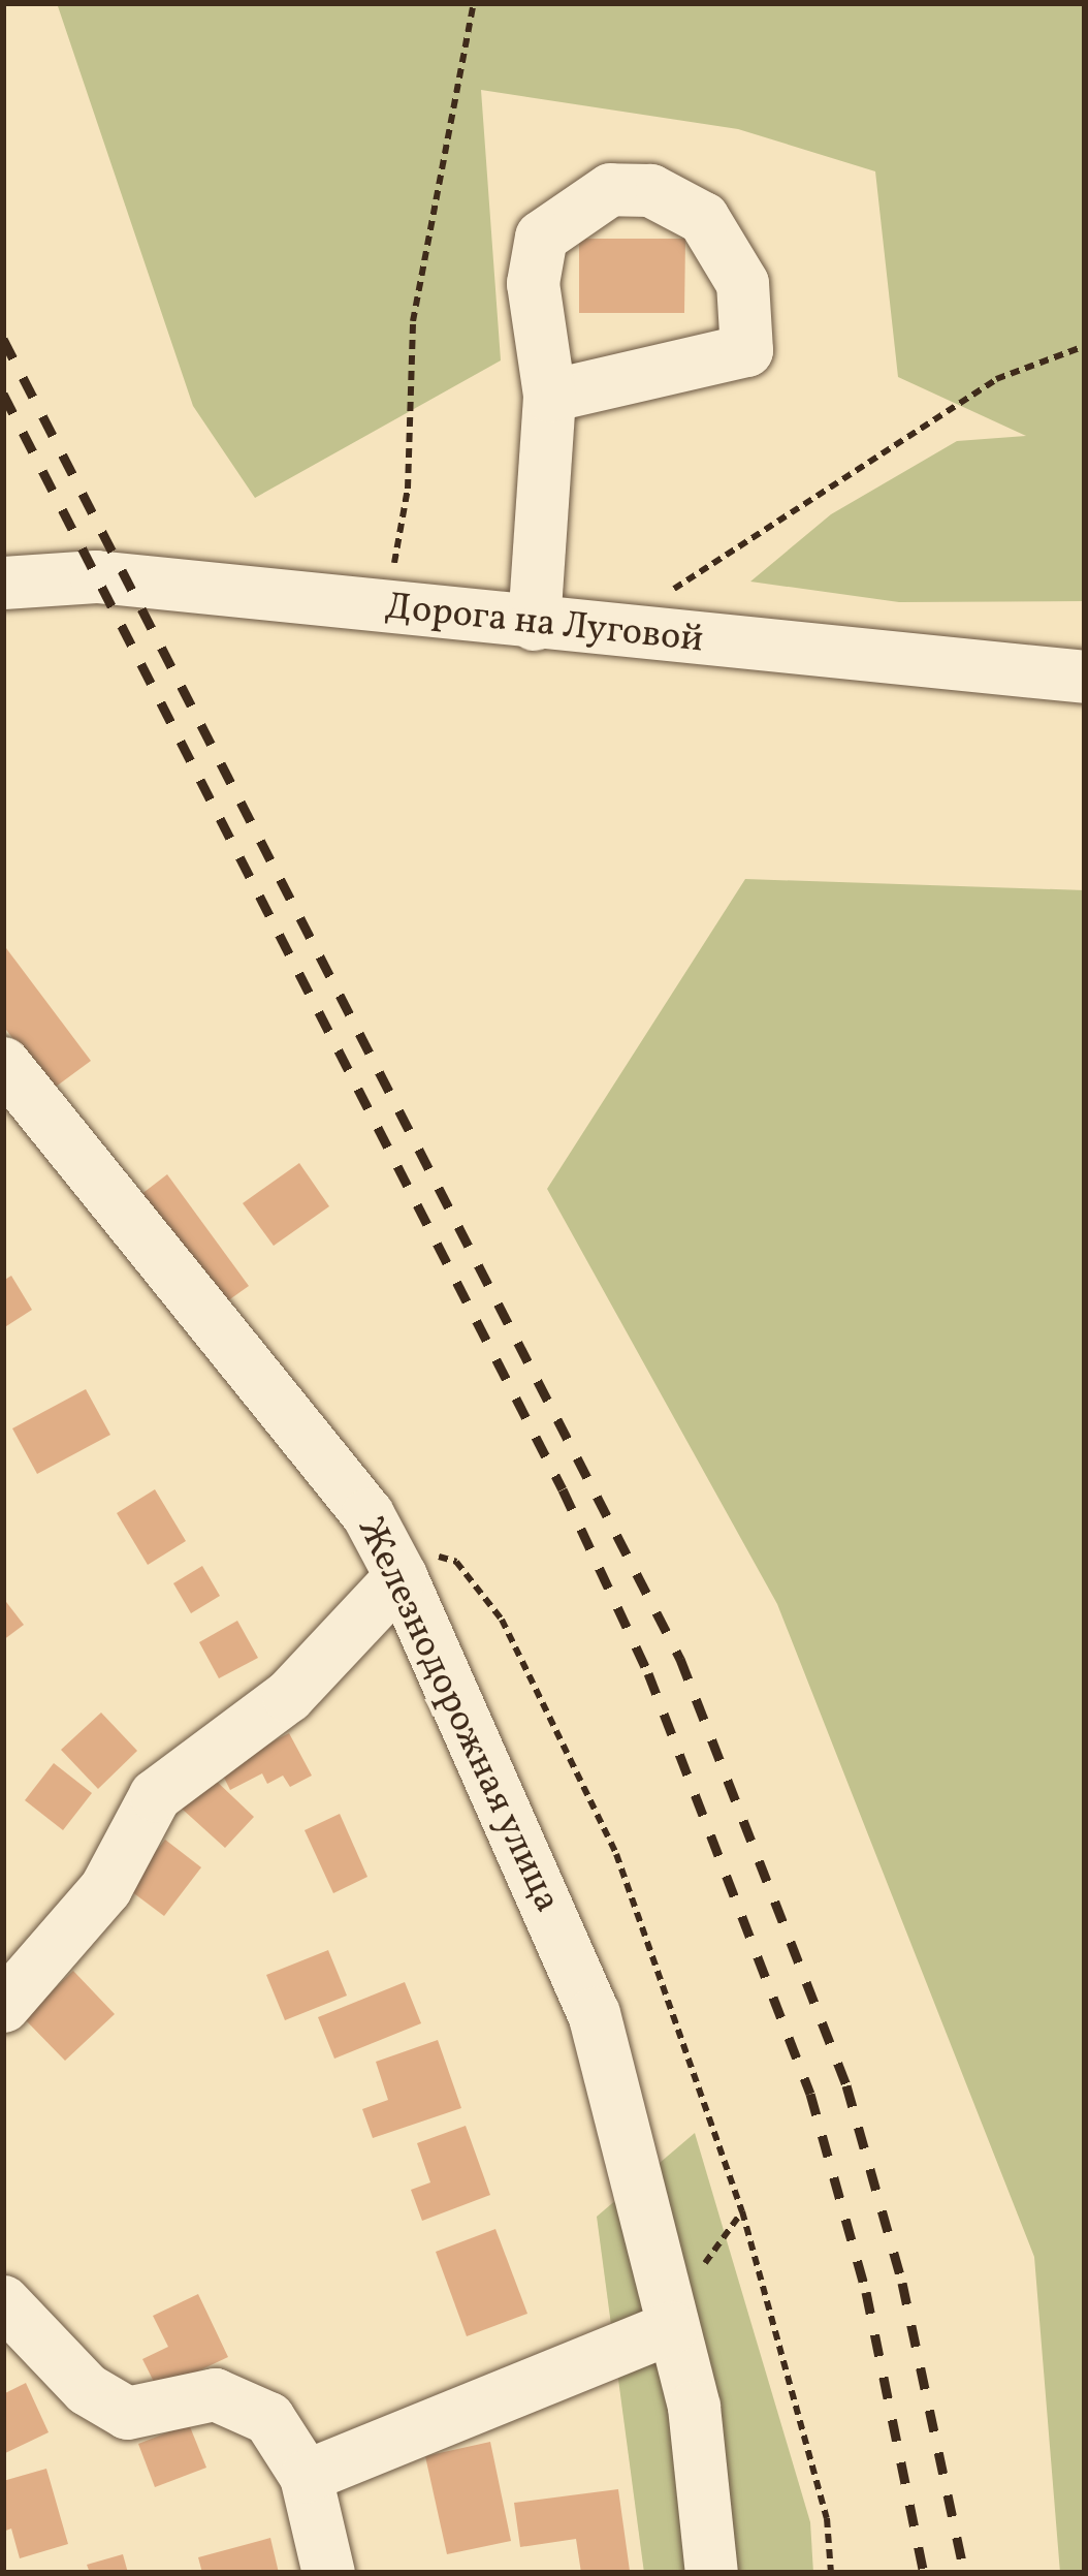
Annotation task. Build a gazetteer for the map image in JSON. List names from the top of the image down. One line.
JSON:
{"streets":{"street":["Дорога на Луговой","Железнодорожная улица"]}}
